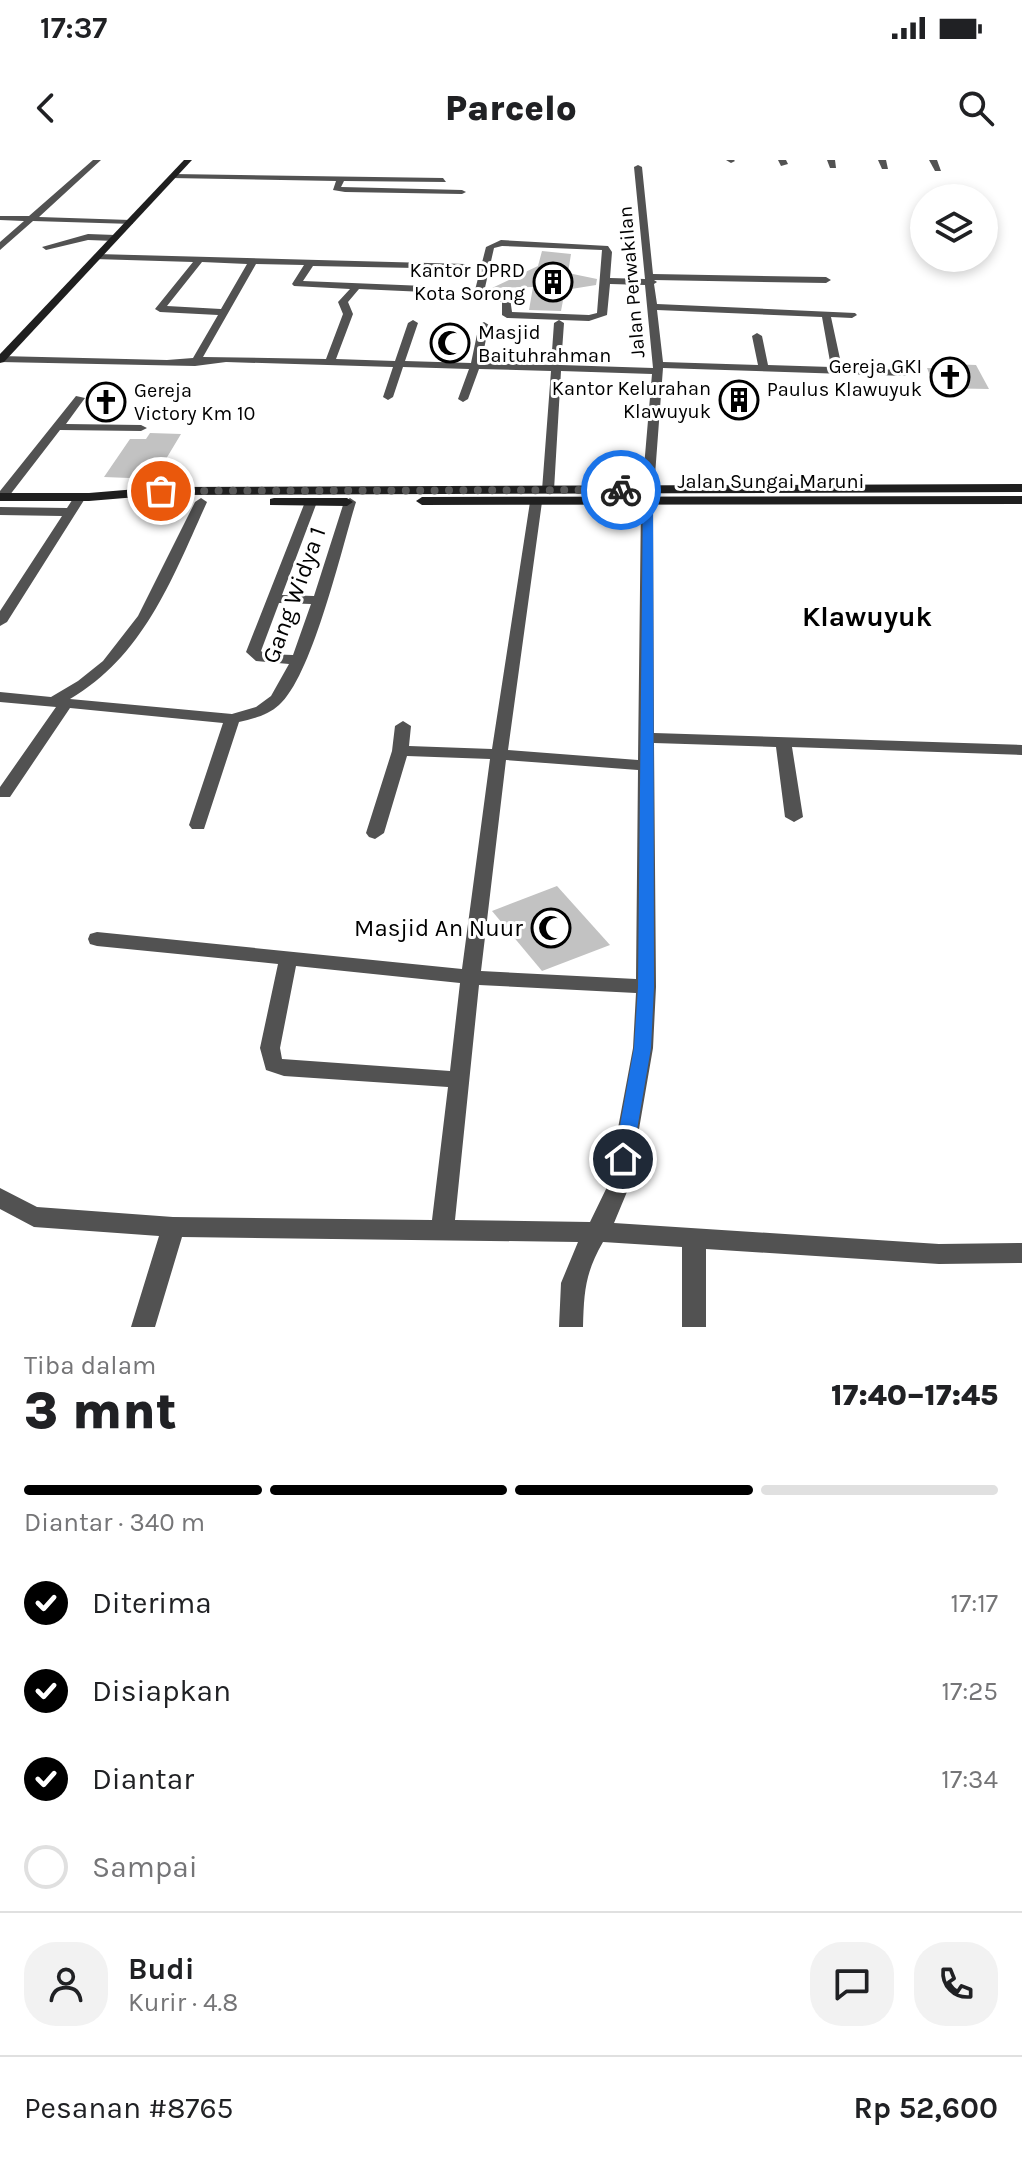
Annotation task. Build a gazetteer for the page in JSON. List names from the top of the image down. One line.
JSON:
{"streets":{"main road":["Jalan Sungai Maruni"],"street":["Jalan Perwakilan","Gang Widya 1"]},"crossings":[["Jalan Perwakilan","Jalan Sungai Maruni"],["Jalan Sungai Maruni","Gang Widya 1"]],"districts":["Klawuyuk"],"places":{"building":["Kantor DPRD Kota Sorong","Kantor Kelurahan Klawuyuk"],"mosque":["Masjid Baituhrahman","Masjid An Nuur"],"church":["Gereja GKI Paulus Klawuyuk","Gereja Victory Km 10"]},"page":{"status":"17:37","header":"Parcelo","heading":["3 mnt","Tiba dalam","17:40–17:45"],"panel":["Budi","Kurir · 4.8","Pesanan #8765","Rp 52,600"],"bar":"Diantar · 340 m","list":[["Diterima","17:17"],["Disiapkan","17:25"],["Diantar","17:34"],"Sampai"]}}
